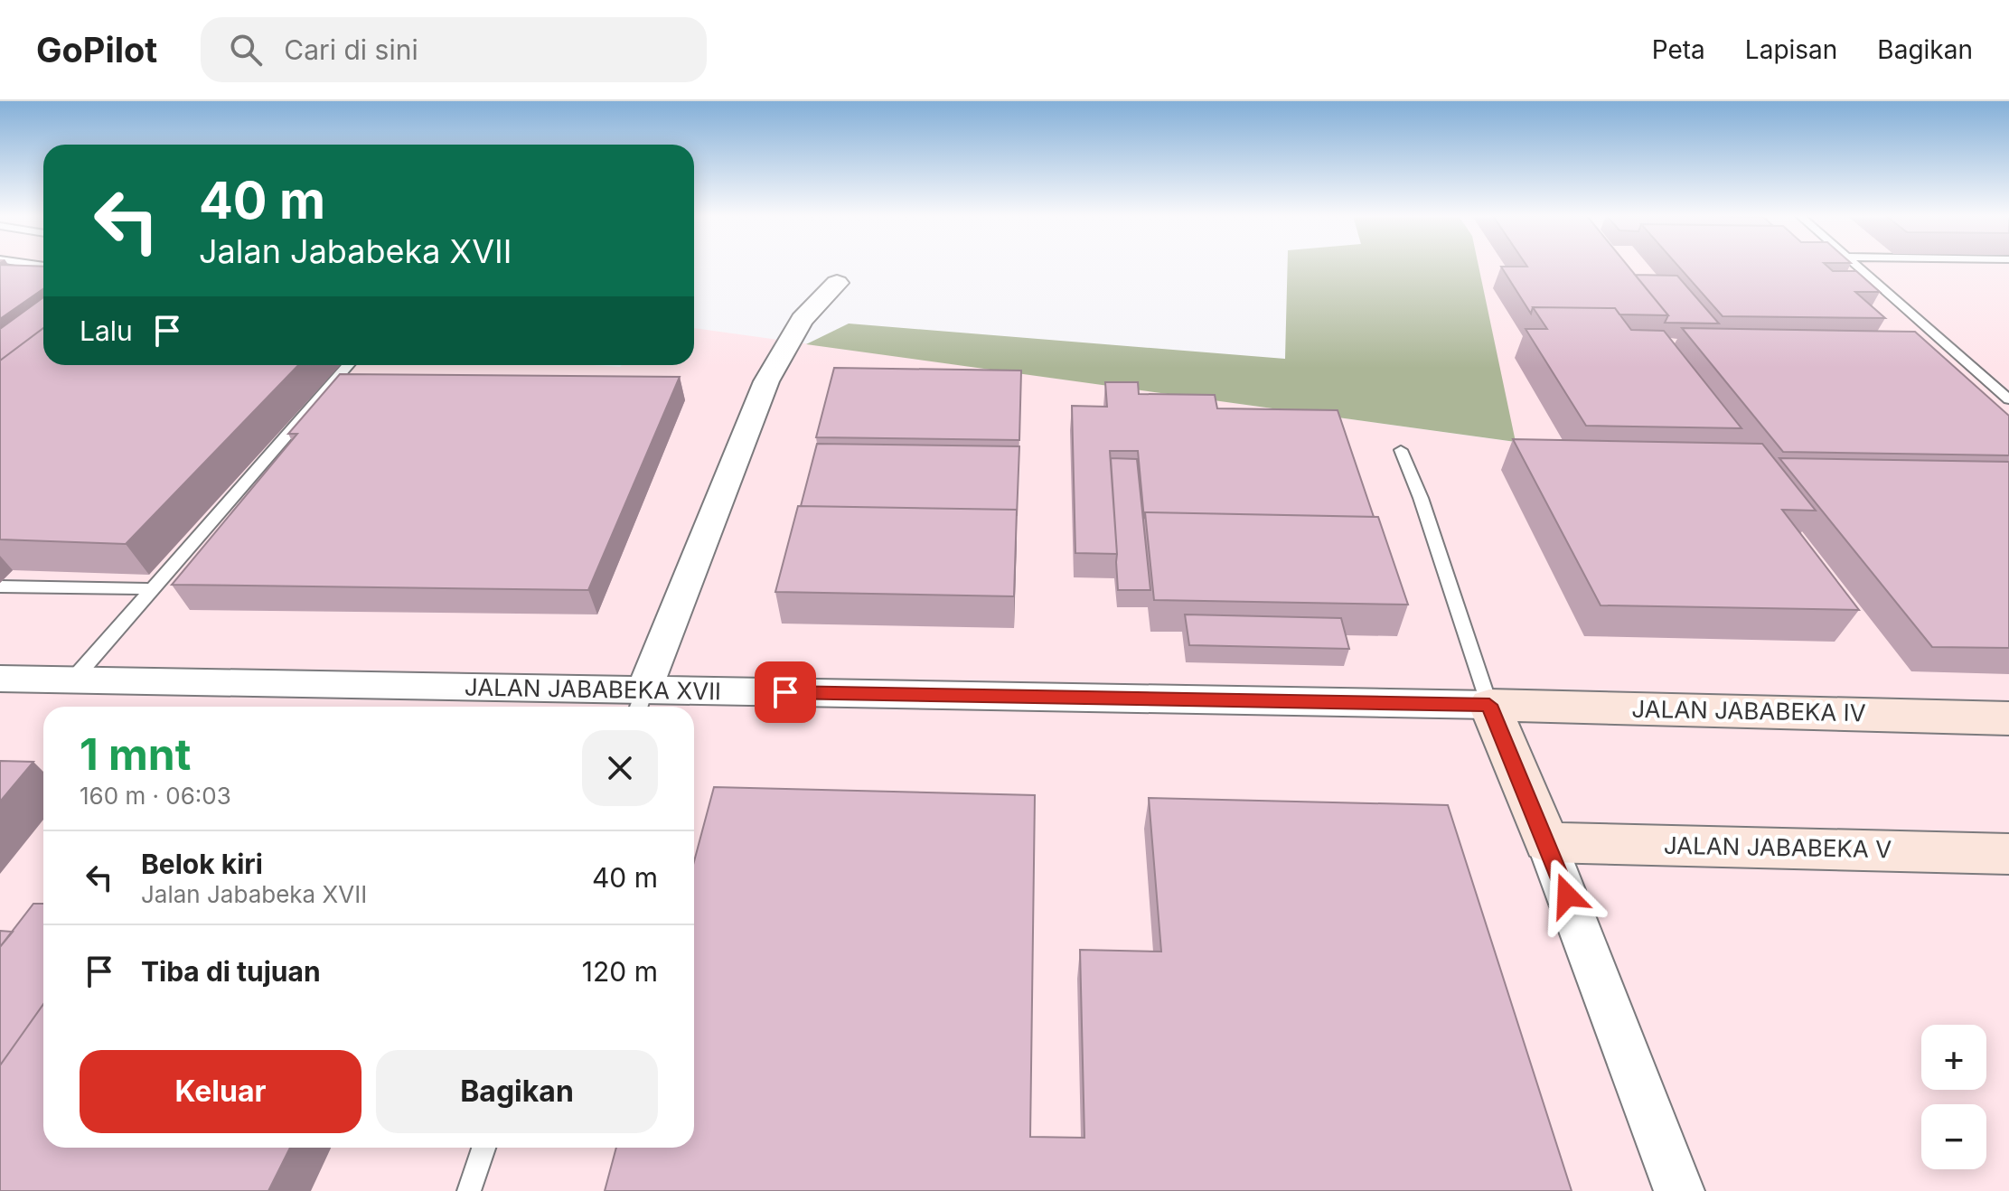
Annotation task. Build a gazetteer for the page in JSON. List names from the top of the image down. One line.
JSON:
{"streets":{"street":["JALAN JABABEKA XVII","JALAN JABABEKA IV","JALAN JABABEKA V"]},"crossings":[["JALAN JABABEKA XVII","JALAN JABABEKA IV"]],"page":{"header":"GoPilot","search":"Cari di sini","nav":["Peta","Lapisan","Bagikan"],"turn":["40 m","Jalan Jababeka XVII"],"then":"Lalu","heading":["1 mnt","160 m · 06:03"],"list":[{"name":"Belok kiri","note":"Jalan Jababeka XVII","value":"40 m"},{"name":"Tiba di tujuan","value":"120 m"}],"map_buttons":["+","−"],"buttons":["Keluar","Bagikan"]}}
